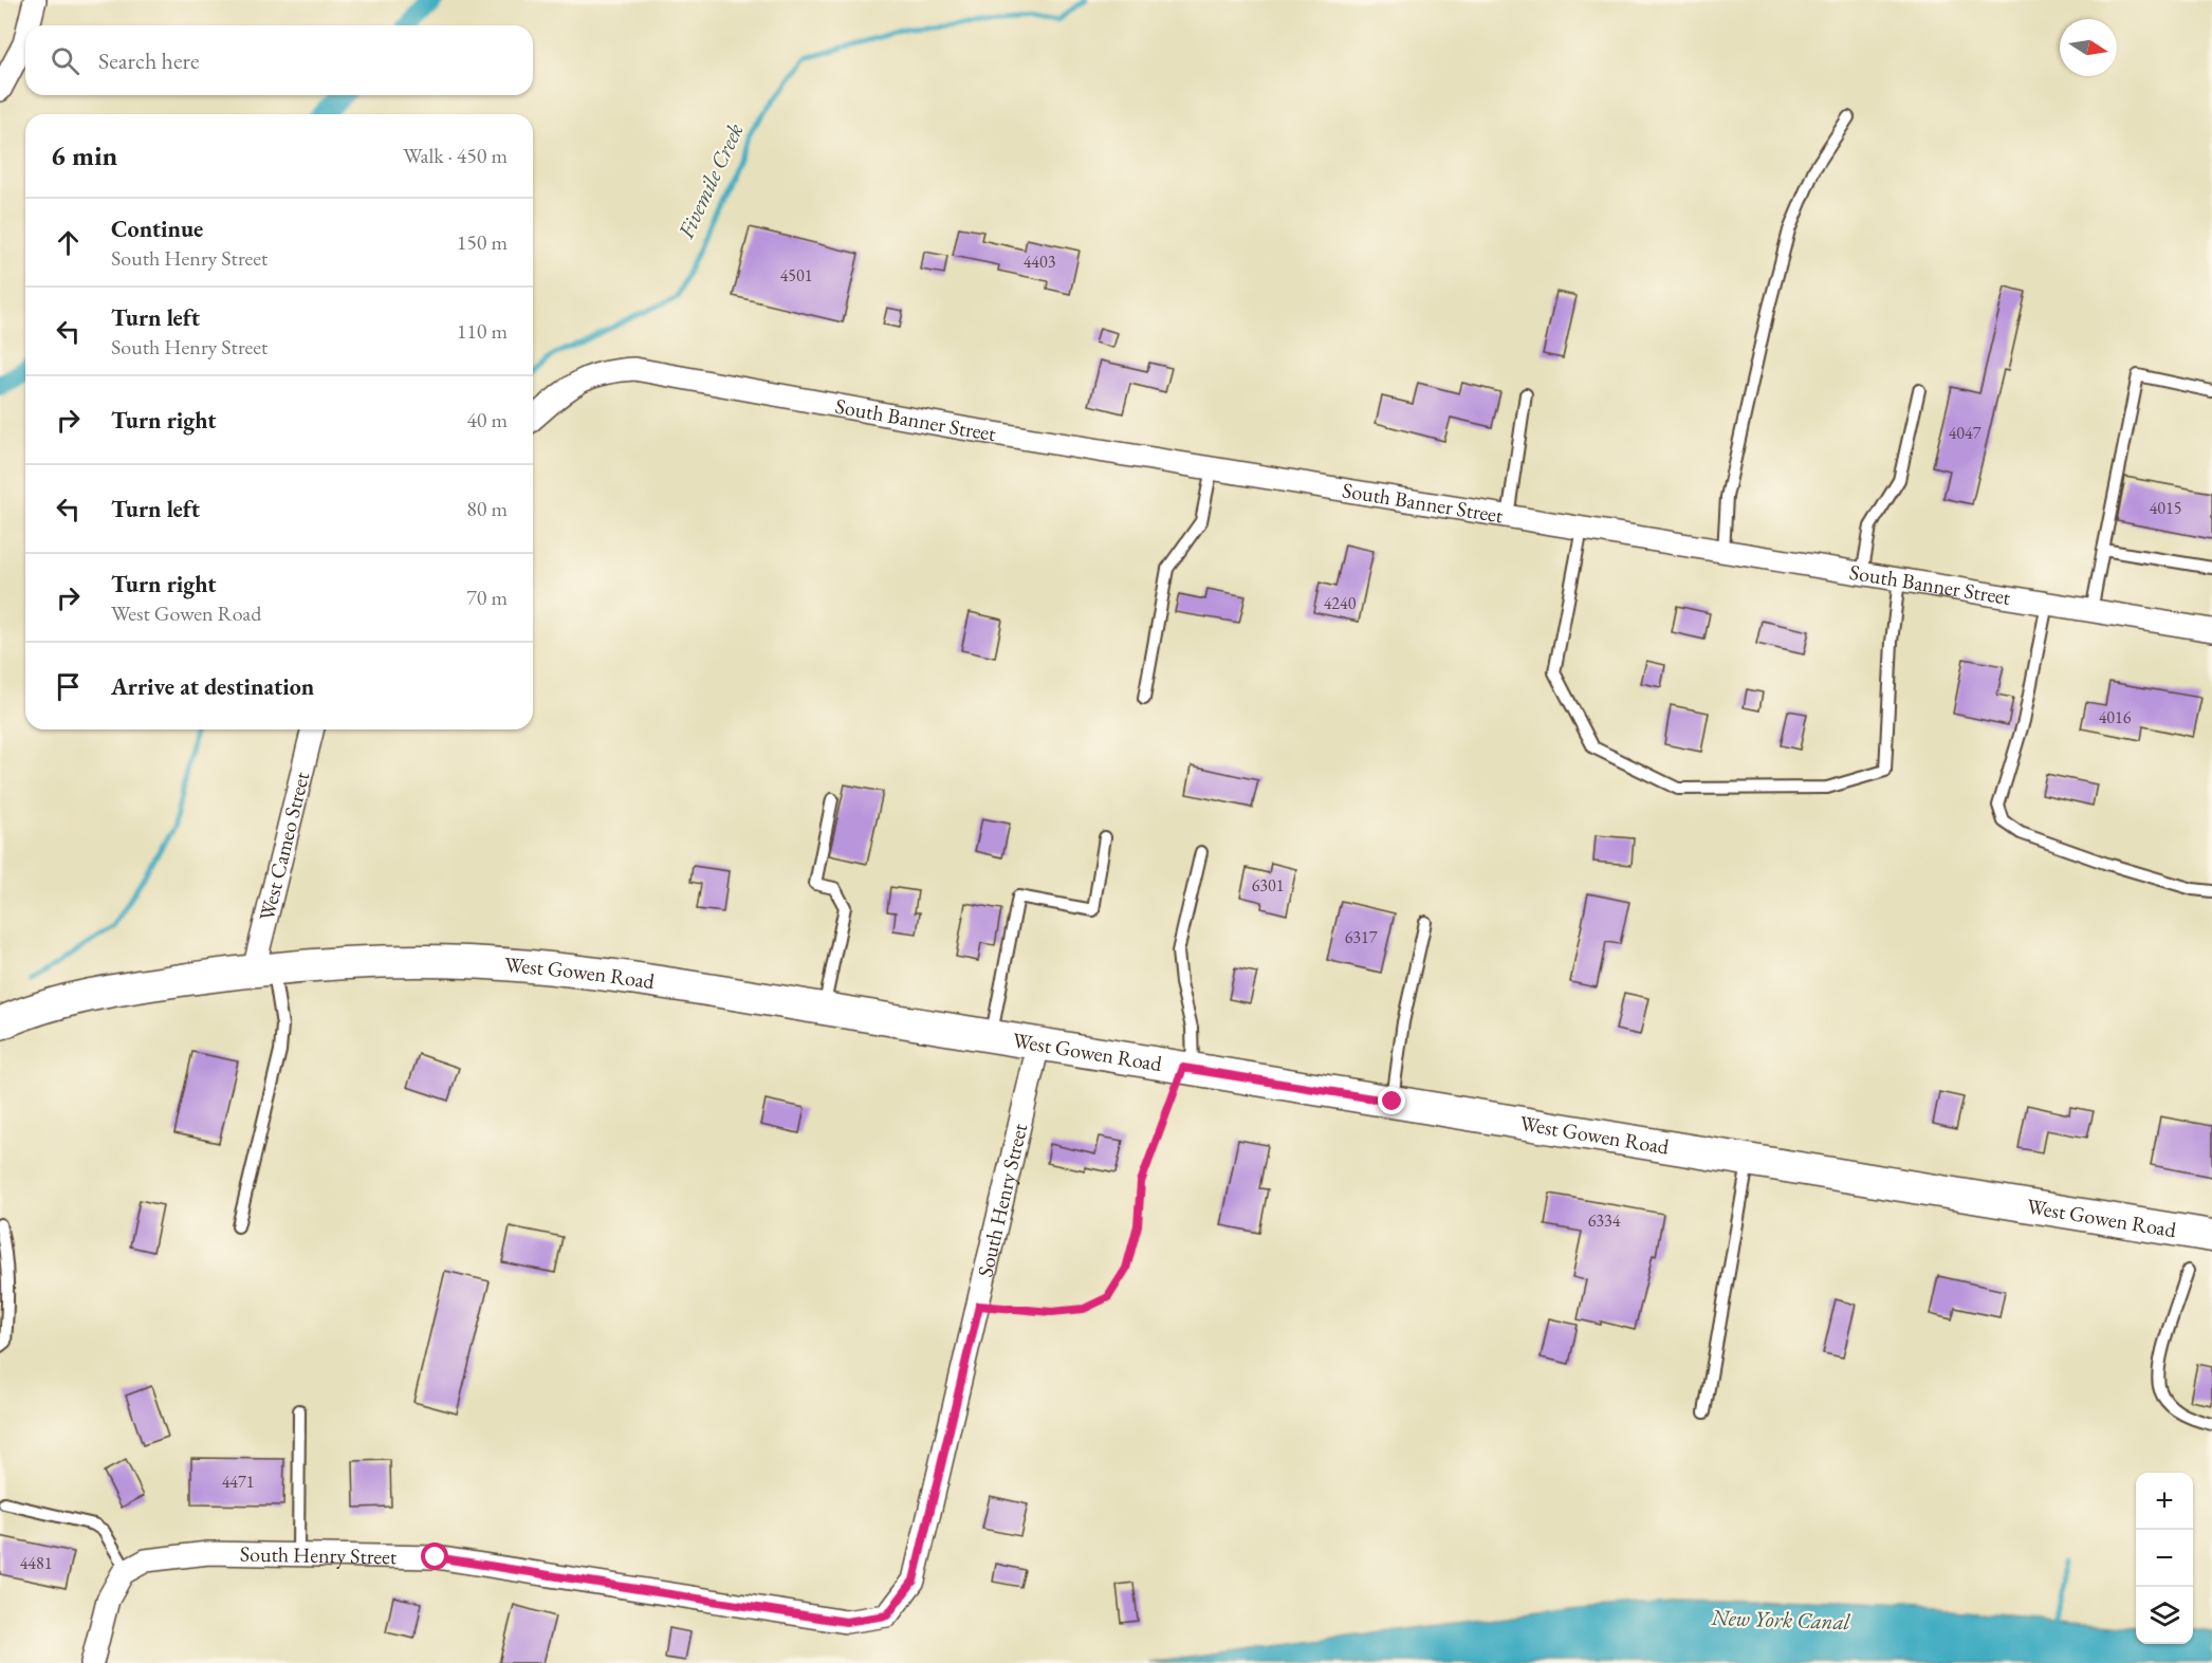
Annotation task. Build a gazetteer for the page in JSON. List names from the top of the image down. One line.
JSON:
{"streets":{"street":["South Banner Street","West Cameo Street","West Gowen Road","South Henry Street"]},"crossings":[["West Cameo Street","West Gowen Road"],["West Gowen Road","South Henry Street"]],"water":["Fivemile Creek","New York Canal"],"house_numbers":["4403","4501","4047","4015","4240","4016","6301","6317","6334","4471","4481"],"north":"right","page":{"search":"Search here","heading":["6 min","Walk · 450 m"],"list":[["Continue","South Henry Street","150 m"],["Turn left","South Henry Street","110 m"],["Turn right","40 m"],["Turn left","80 m"],["Turn right","West Gowen Road","70 m"],"Arrive at destination"],"map_buttons":["+","−"]}}
